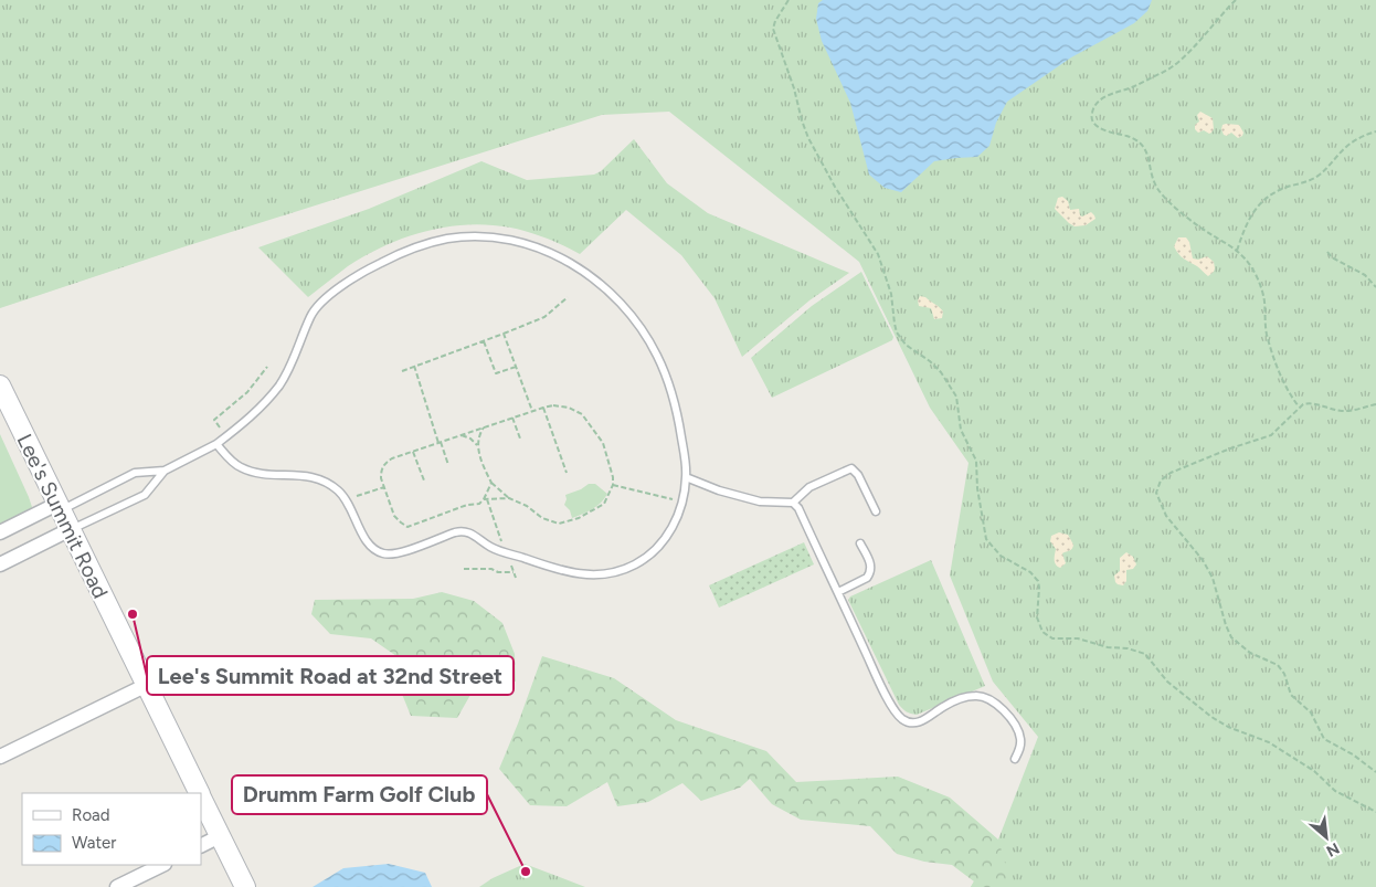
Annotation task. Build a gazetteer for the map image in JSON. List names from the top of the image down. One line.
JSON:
{"streets":{"main road":["Lee's Summit Road"]},"places":["Lee's Summit Road at 32nd Street","Drumm Farm Golf Club"],"legend":["Road","Water"],"north":"bottom right"}
